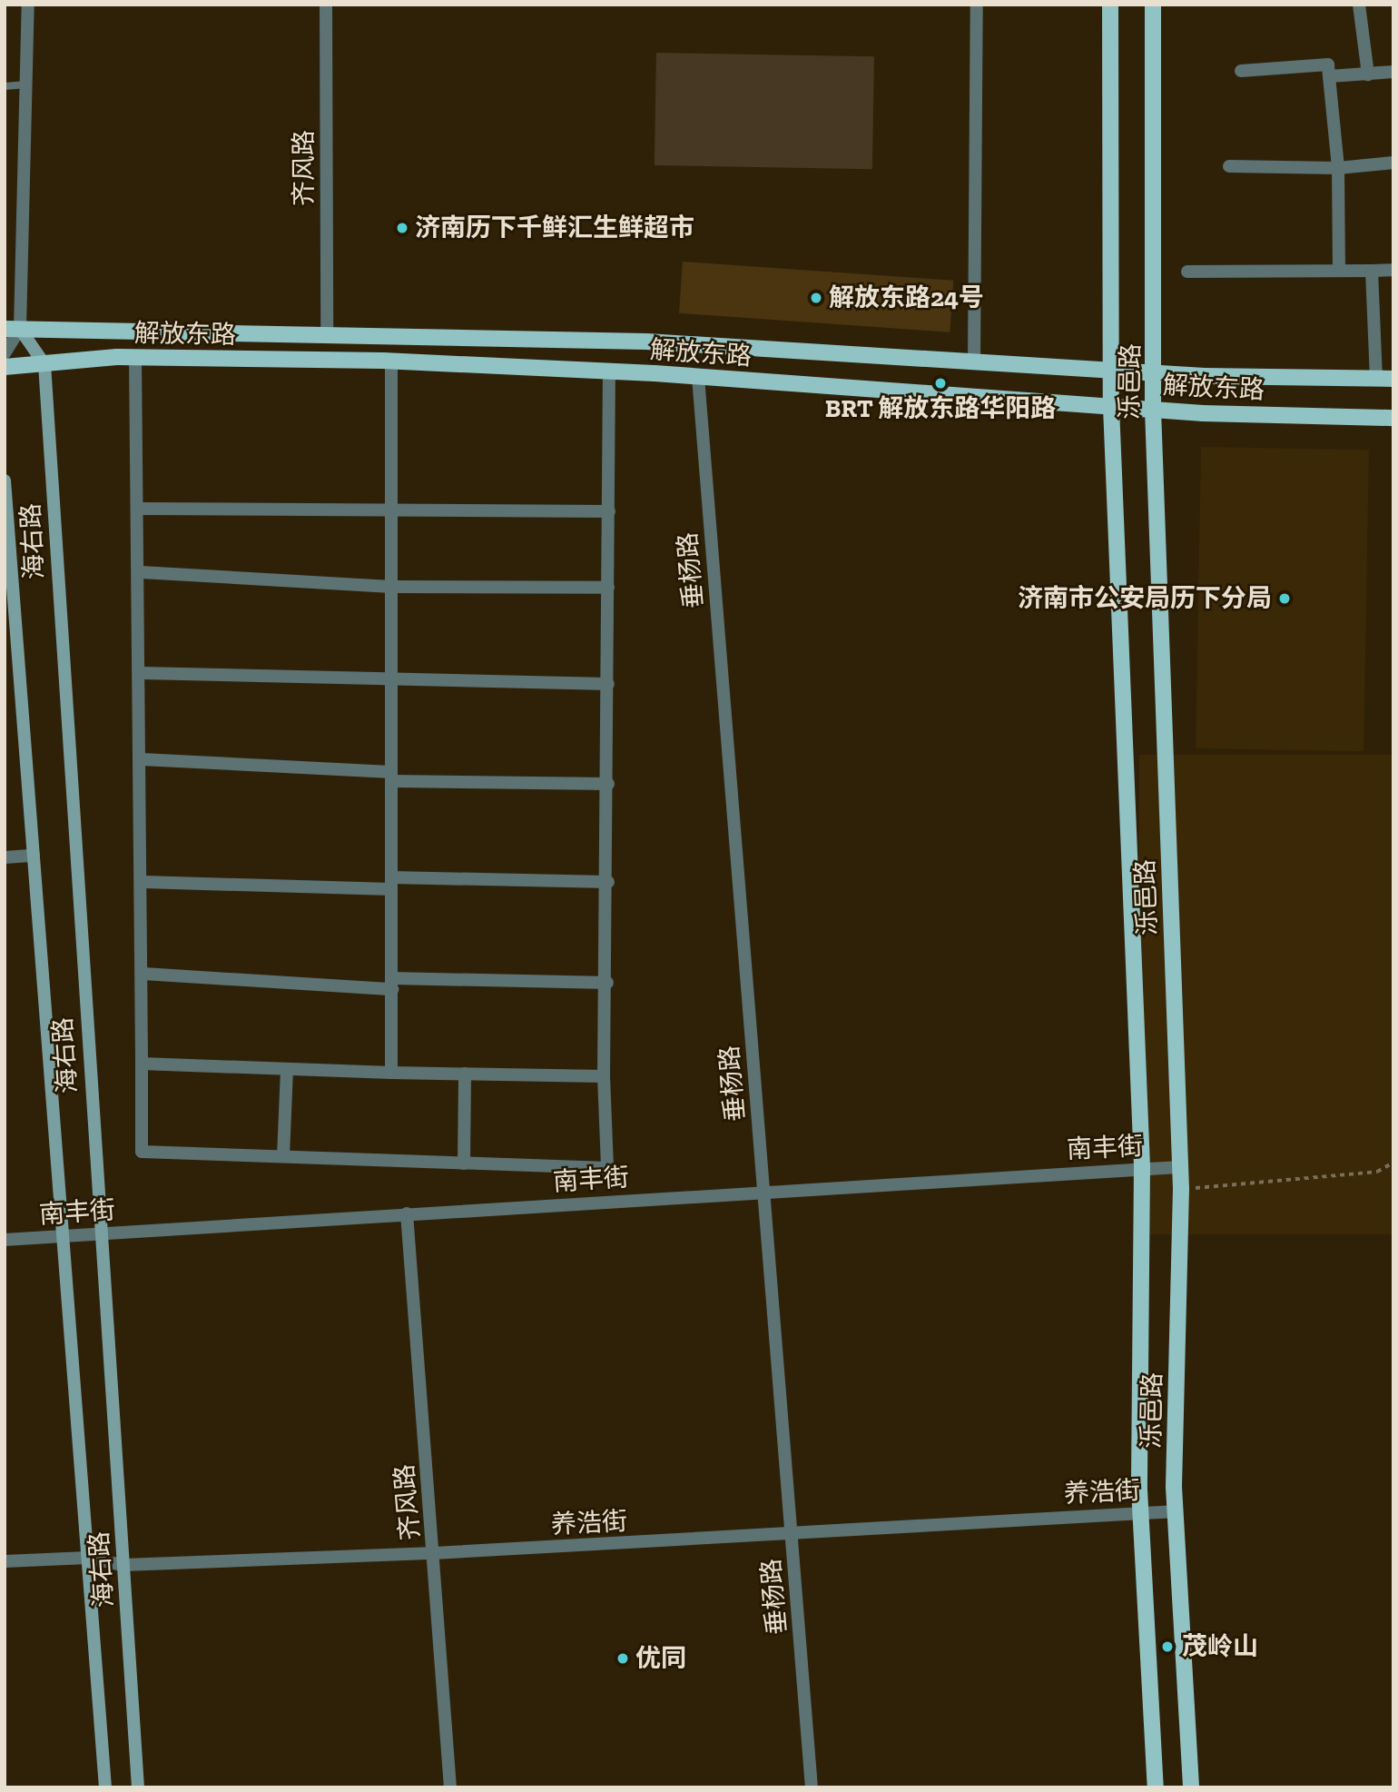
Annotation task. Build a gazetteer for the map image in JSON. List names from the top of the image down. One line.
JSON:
{"streets":{"main road":["解放东路","泺邑路","海右路"],"street":["齐风路","垂杨路","南丰街","养浩街"]},"crossings":[["齐风路","解放东路"],["齐风路","南丰街"],["齐风路","养浩街"],["解放东路","泺邑路"],["解放东路","海右路"],["解放东路","垂杨路"],["泺邑路","南丰街"],["泺邑路","养浩街"],["海右路","南丰街"],["海右路","养浩街"],["垂杨路","南丰街"],["垂杨路","养浩街"]],"places":["济南历下千鲜汇生鲜超市","解放东路24号","BRT 解放东路华阳路","济南市公安局历下分局","茂岭山","优同"]}
